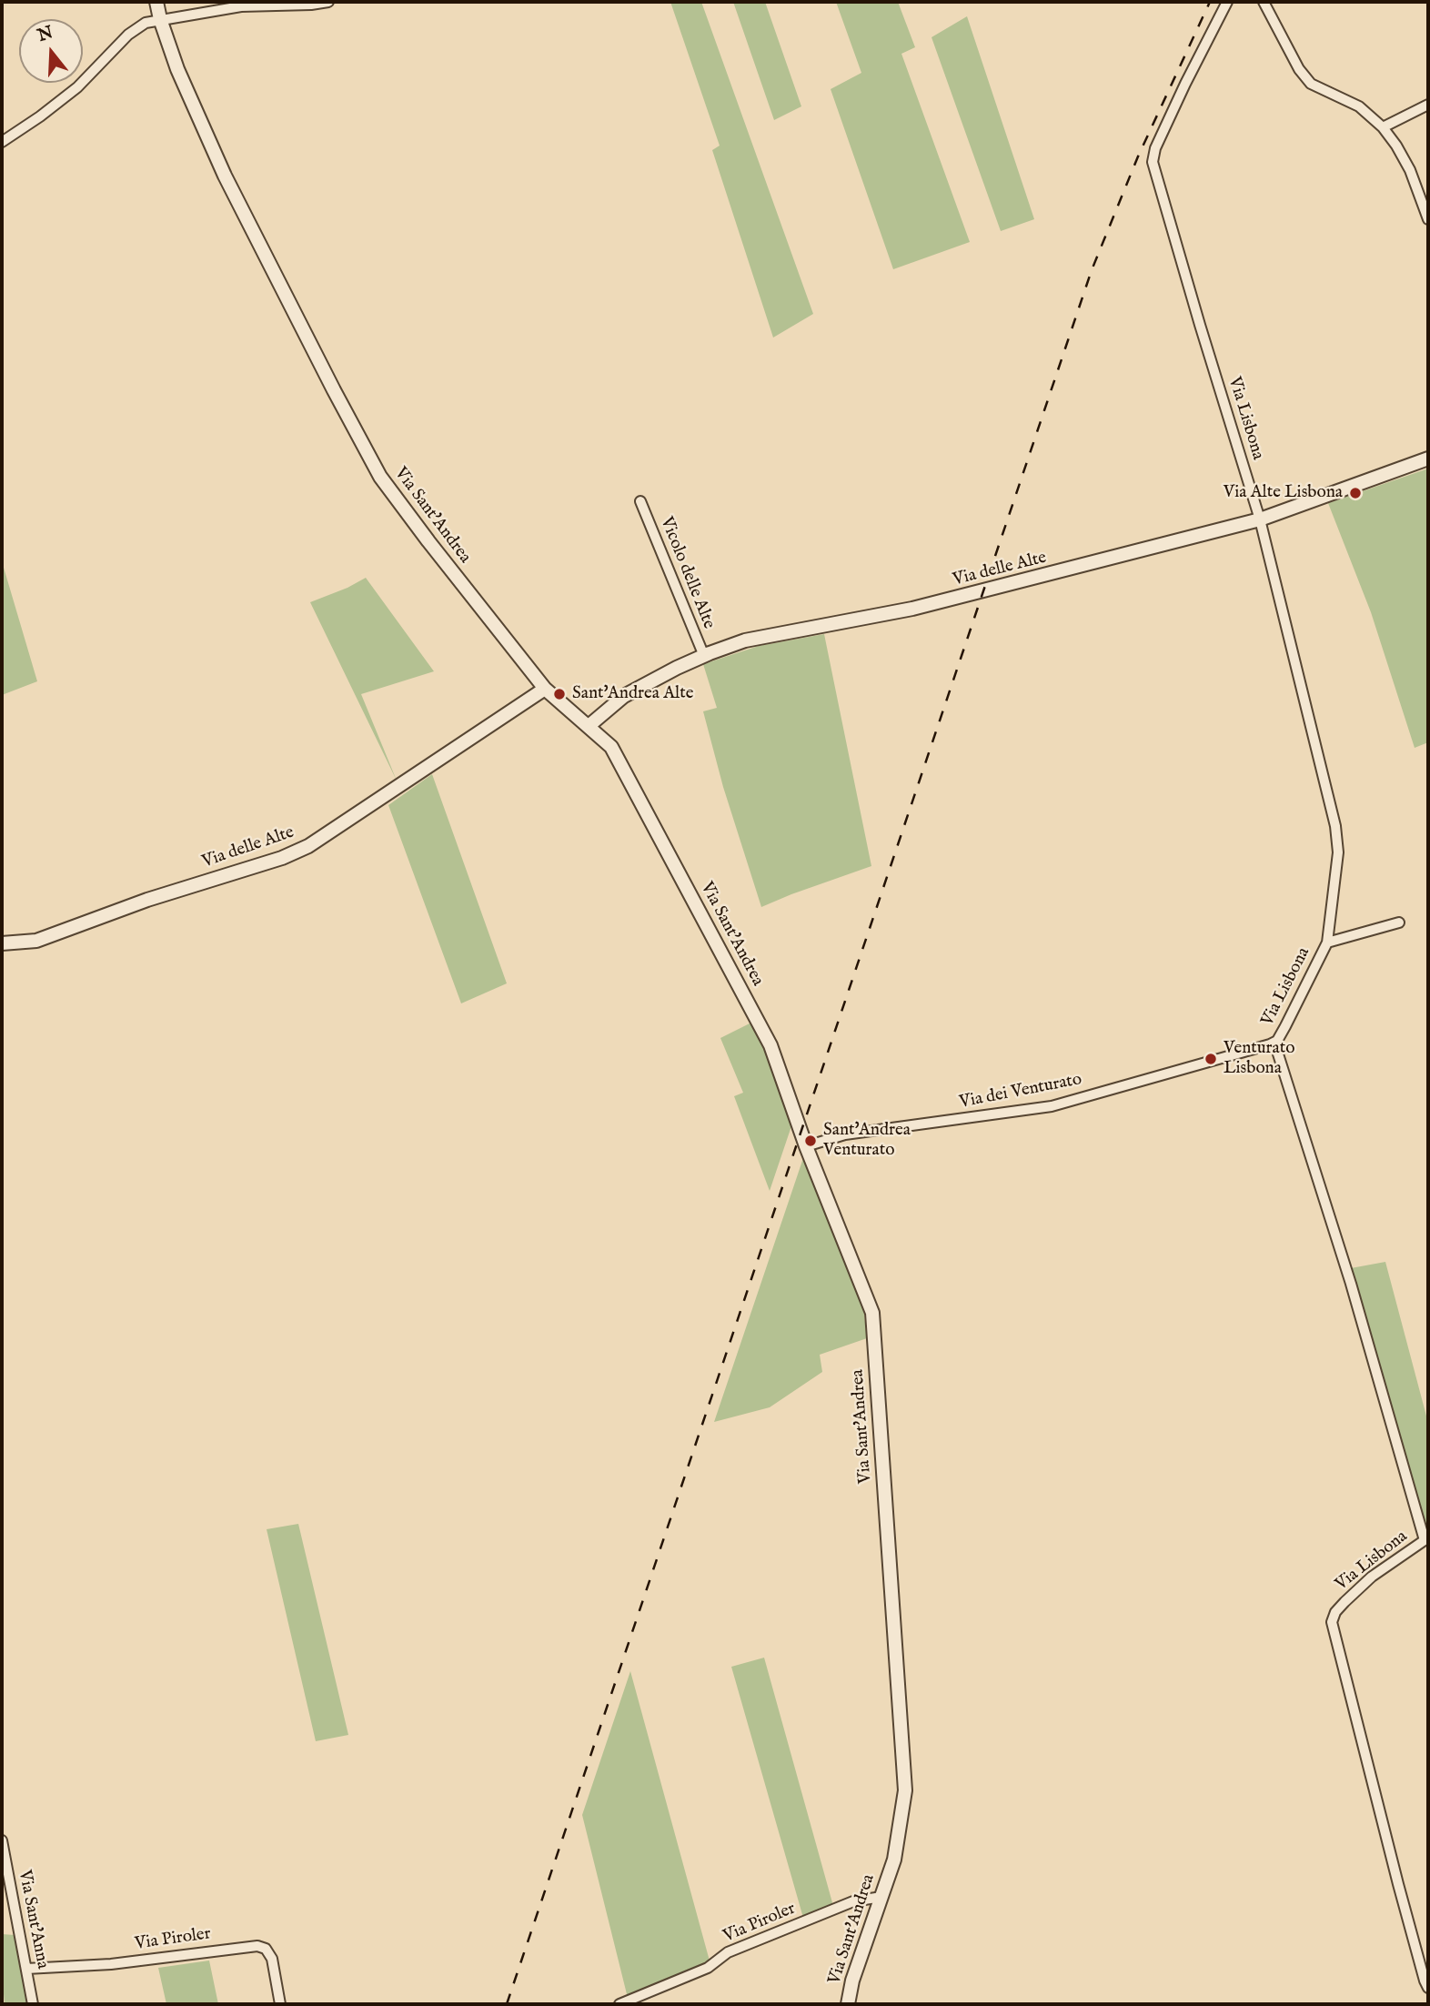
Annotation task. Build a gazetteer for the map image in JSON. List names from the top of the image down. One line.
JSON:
{"streets":{"street":["Via Lisbona","Via Sant'Andrea","Via delle Alte","Vicolo delle Alte","Via dei Venturato","Via Sant'Anna","Via Piroler"]},"crossings":[["Via Lisbona","Via delle Alte"],["Via Lisbona","Via dei Venturato"],["Via Sant'Andrea","Via delle Alte"],["Via Sant'Andrea","Via dei Venturato"],["Via Sant'Andrea","Via Piroler"],["Via delle Alte","Vicolo delle Alte"],["Via Sant'Anna","Via Piroler"]],"places":["Via Alte Lisbona","Sant'Andrea Alte","Venturato Lisbona","Sant'Andrea Venturato"],"north":"top"}
